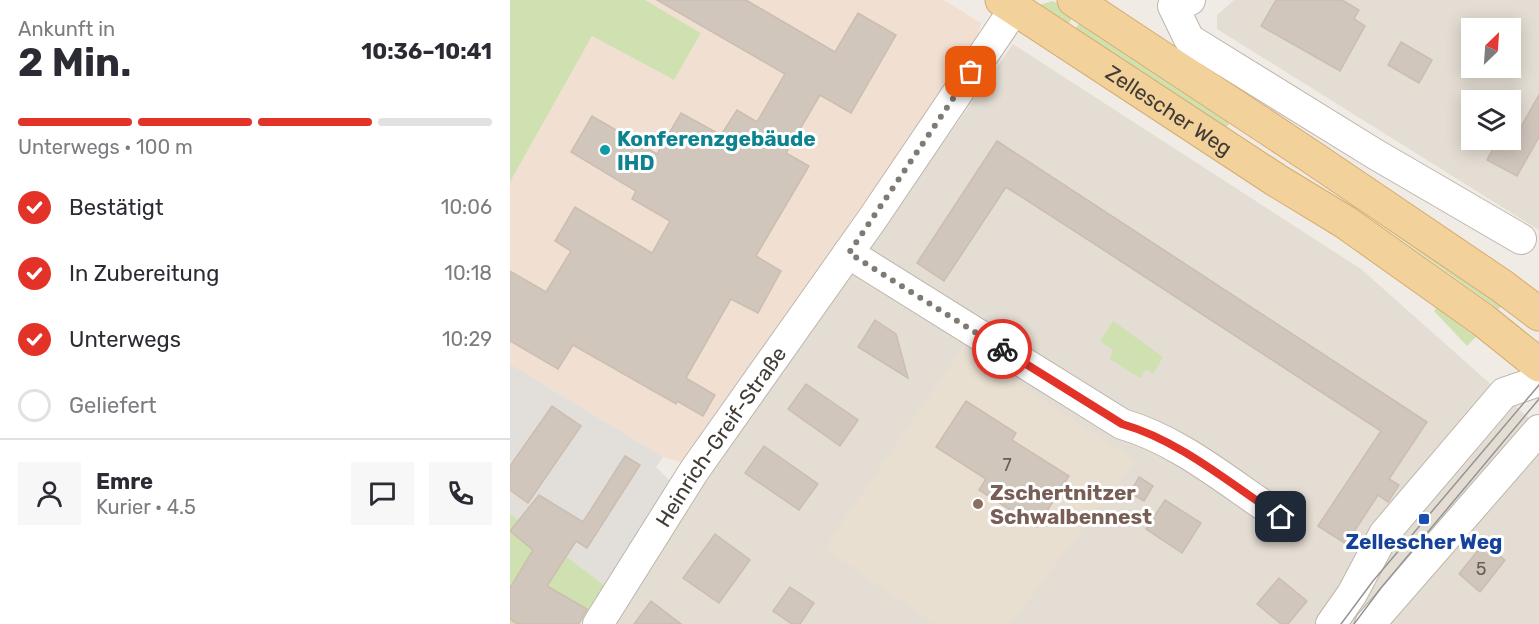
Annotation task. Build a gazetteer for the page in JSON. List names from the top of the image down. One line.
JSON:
{"streets":{"main road":["Zellescher Weg"],"street":["Heinrich-Greif-Straße"]},"crossings":[["Zellescher Weg","Heinrich-Greif-Straße"]],"places":{"other":["Konferenzgebäude IHD","Zschertnitzer Schwalbennest"],"transit":["Zellescher Weg"]},"house_numbers":["7","5"],"north":"top right","page":{"heading":["2 Min.","Ankunft in","10:36–10:41"],"panel":["Emre","Kurier · 4.5"],"bar":"Unterwegs · 100 m","list":[["Bestätigt","10:06"],["In Zubereitung","10:18"],["Unterwegs","10:29"],"Geliefert"]}}
